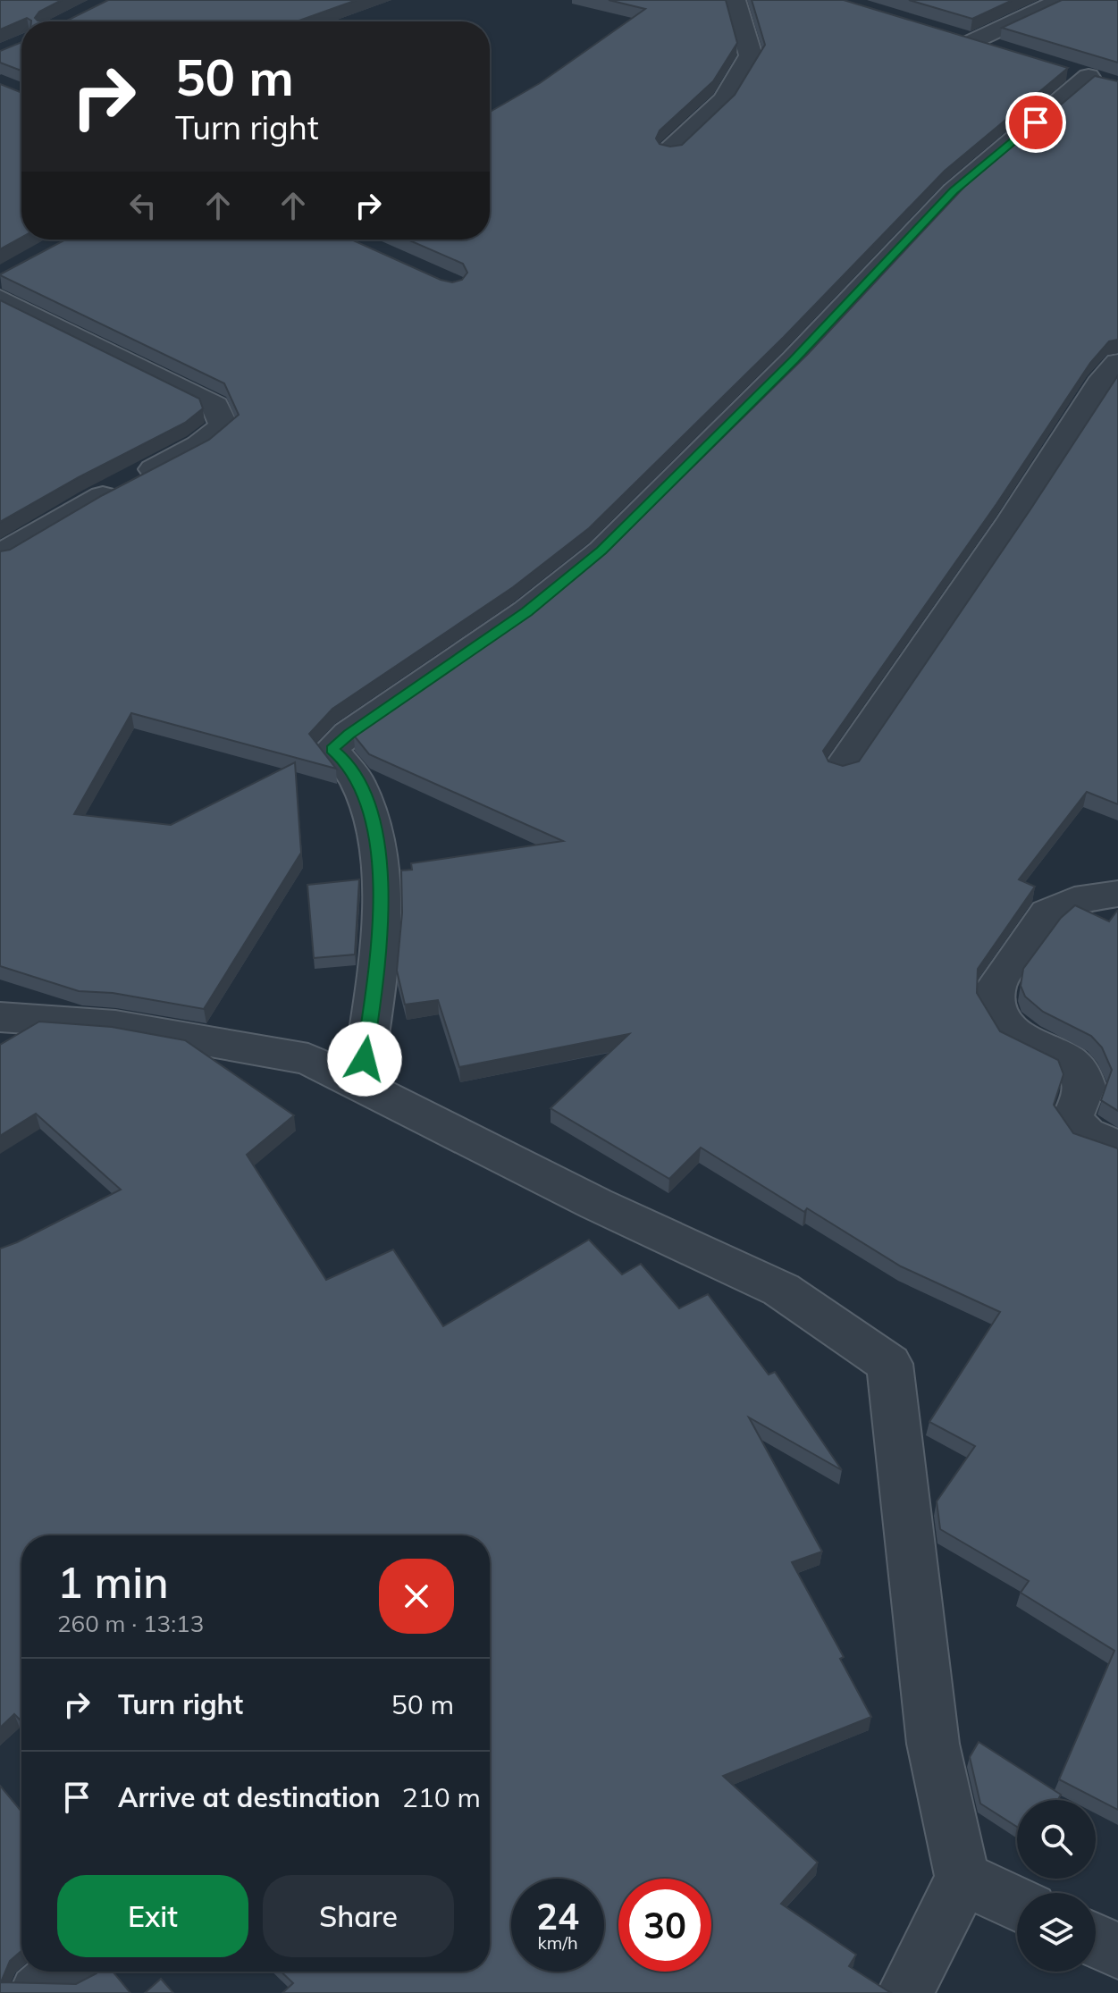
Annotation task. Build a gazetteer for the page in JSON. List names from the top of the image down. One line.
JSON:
{"page":{"turn":["50 m","Turn right"],"heading":["1 min","260 m · 13:13"],"list":[{"name":"Turn right","value":"50 m"},{"name":"Arrive at destination","value":"210 m"}],"buttons":["Exit","Share"],"speed":"24 km/h","limit":"30"}}
